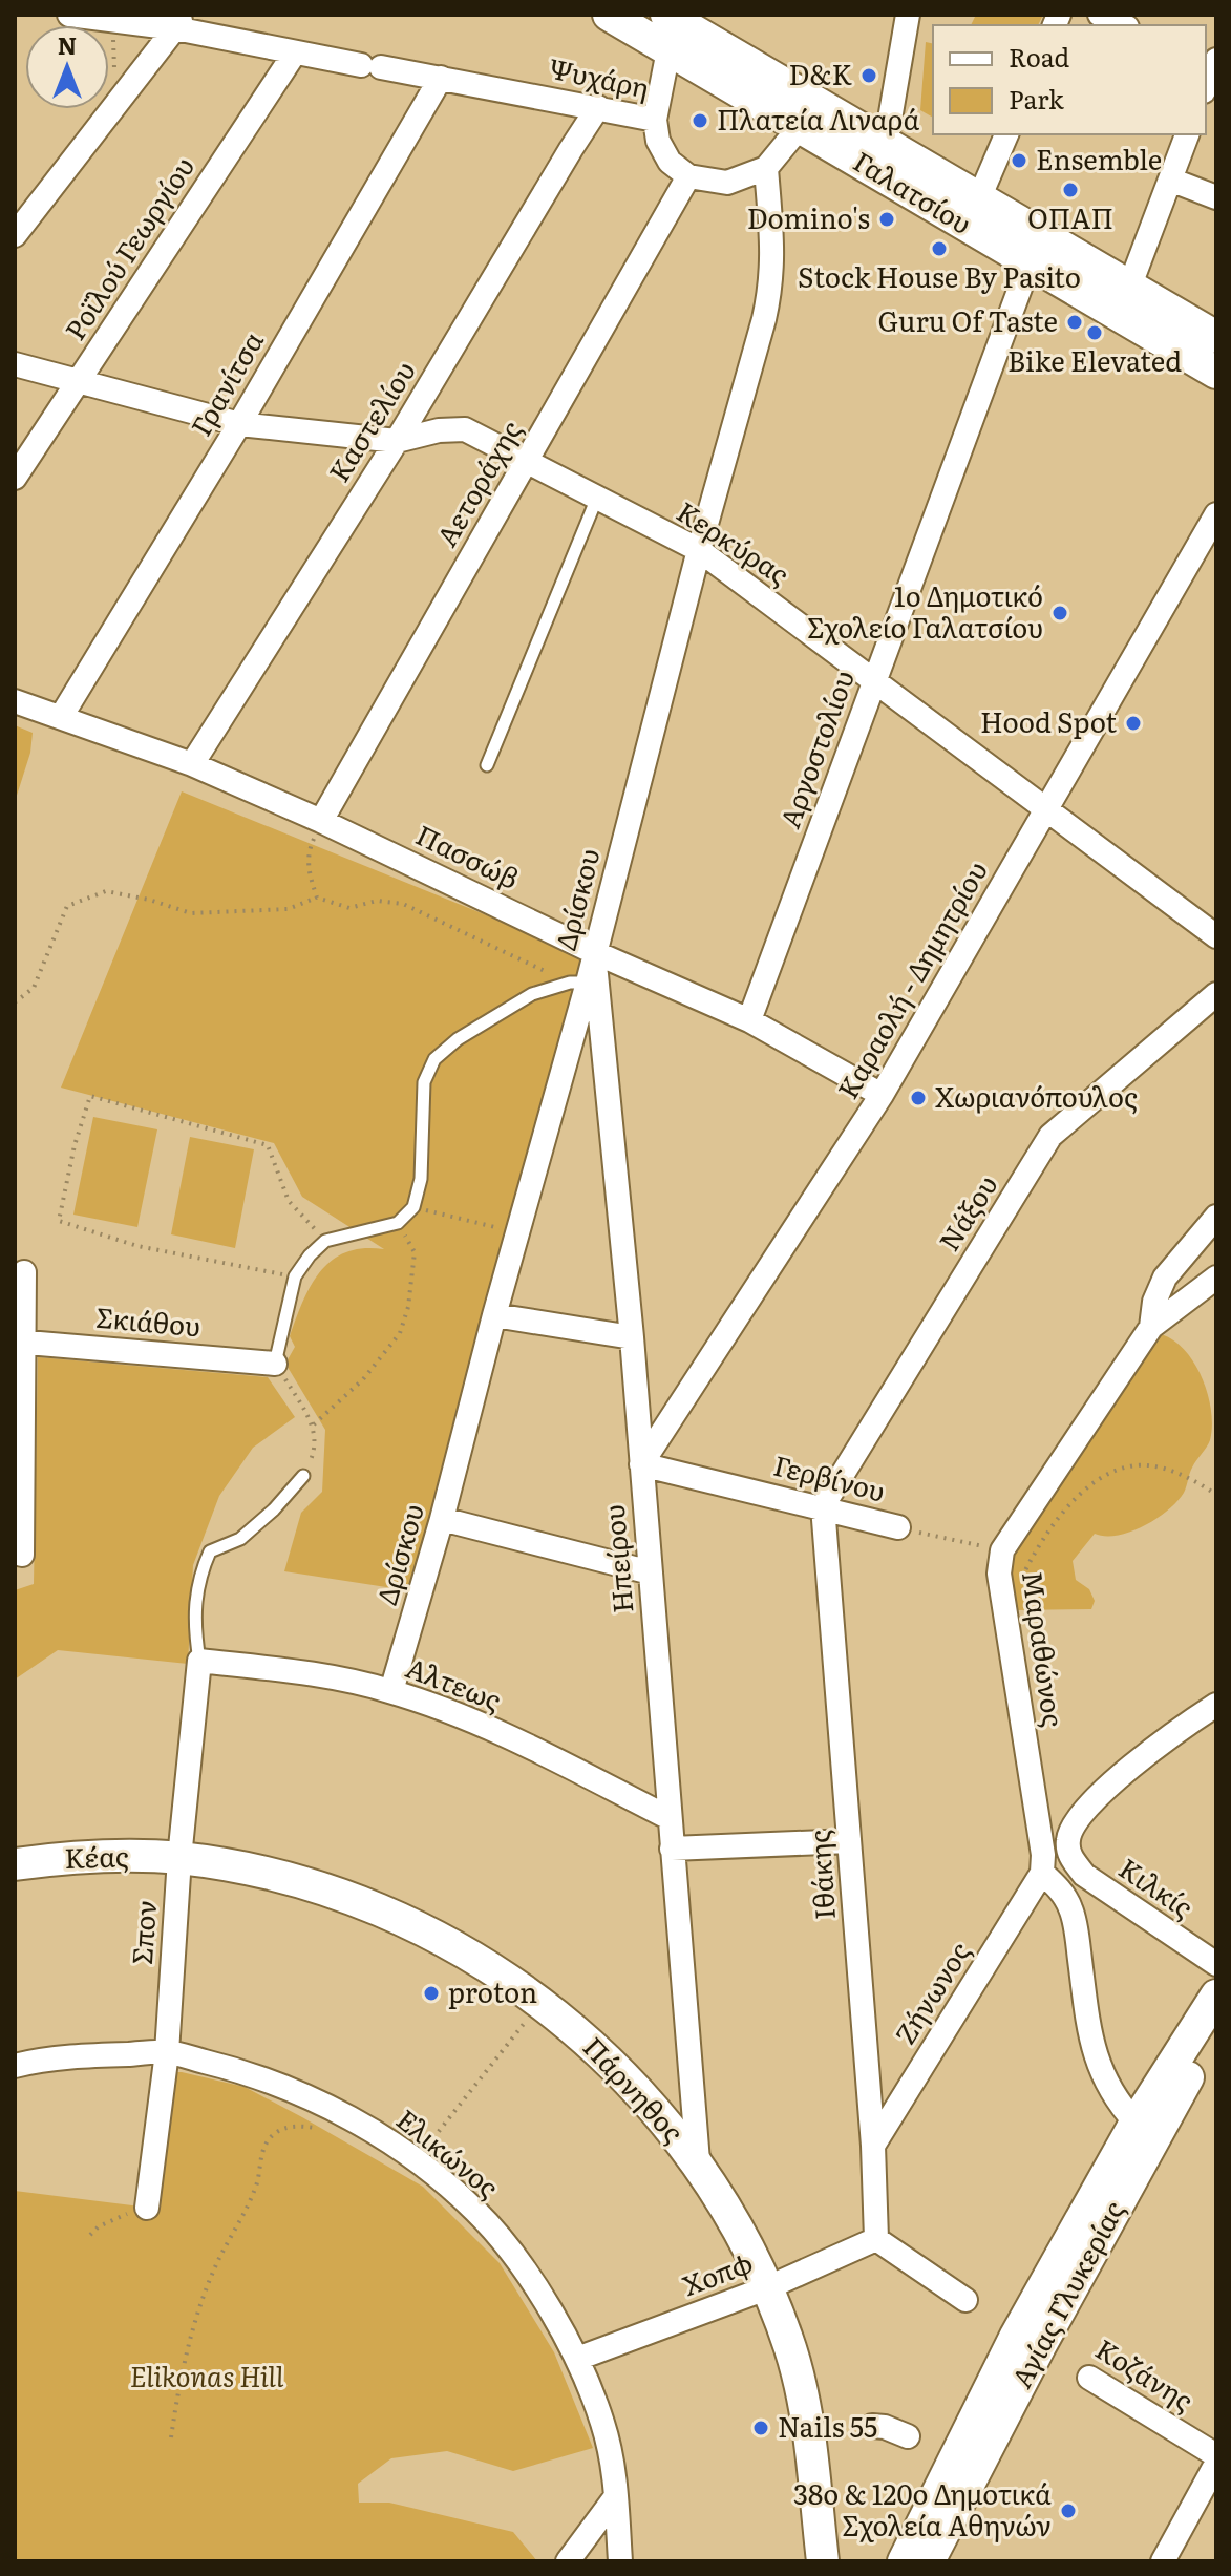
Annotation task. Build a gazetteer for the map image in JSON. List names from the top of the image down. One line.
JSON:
{"streets":{"street":["Ψυχάρη","Γαλατσίου","Ροϊλού Γεωργίου","Γρανίτσα","Καστελίου","Αετοράχης","Κερκύρας","Αργοστολίου","Πασσώβ","Δρίσκου","Καραολή - Δημητρίου","Νάξου","Σκιάθου","Γερβίνου","Ηπείρου","Μαραθώνος","Αλτεως","Κέας","Ιθάκης","Κιλκίς","Σπον","Ζήνωνος","Πάρνηθος","Ελικώνος","Χοπφ","Αγίας Γλυκερίας","Κοζάνης"]},"crossings":[["Ψυχάρη","Ροϊλού Γεωργίου"],["Ψυχάρη","Γρανίτσα"],["Ψυχάρη","Καστελίου"],["Ψυχάρη","Αετοράχης"],["Γαλατσίου","Αργοστολίου"],["Γρανίτσα","Πασσώβ"],["Καστελίου","Κερκύρας"],["Καστελίου","Πασσώβ"],["Αετοράχης","Κερκύρας"],["Αετοράχης","Πασσώβ"],["Κερκύρας","Αργοστολίου"],["Κερκύρας","Δρίσκου"],["Κερκύρας","Καραολή - Δημητρίου"],["Αργοστολίου","Πασσώβ"],["Πασσώβ","Δρίσκου"],["Πασσώβ","Καραολή - Δημητρίου"],["Πασσώβ","Ηπείρου"],["Δρίσκου","Ηπείρου"],["Δρίσκου","Αλτεως"],["Καραολή - Δημητρίου","Γερβίνου"],["Καραολή - Δημητρίου","Ηπείρου"],["Νάξου","Γερβίνου"],["Νάξου","Ιθάκης"],["Γερβίνου","Ηπείρου"],["Γερβίνου","Μαραθώνος"],["Γερβίνου","Ιθάκης"],["Ηπείρου","Αλτεως"],["Ηπείρου","Πάρνηθος"],["Μαραθώνος","Ζήνωνος"],["Αλτεως","Σπον"],["Κέας","Σπον"],["Κέας","Πάρνηθος"],["Ιθάκης","Ζήνωνος"],["Ιθάκης","Χοπφ"],["Σπον","Πάρνηθος"],["Σπον","Ελικώνος"],["Πάρνηθος","Χοπφ"],["Ελικώνος","Χοπφ"]],"parks":["Elikonas Hill"],"places":["D&K","Πλατεία Λιναρά","Ensemble","ΟΠΑΠ","Domino's","Stock House By Pasito","Guru Of Taste","Bike Elevated","1ο Δημοτικό Σχολείο Γαλατσίου","Hood Spot","Χωριανόπουλος","proton","Nails 55","38ο & 120ο Δημοτικά Σχολεία Αθηνών"],"legend":["Road","Park"],"north":"top"}
